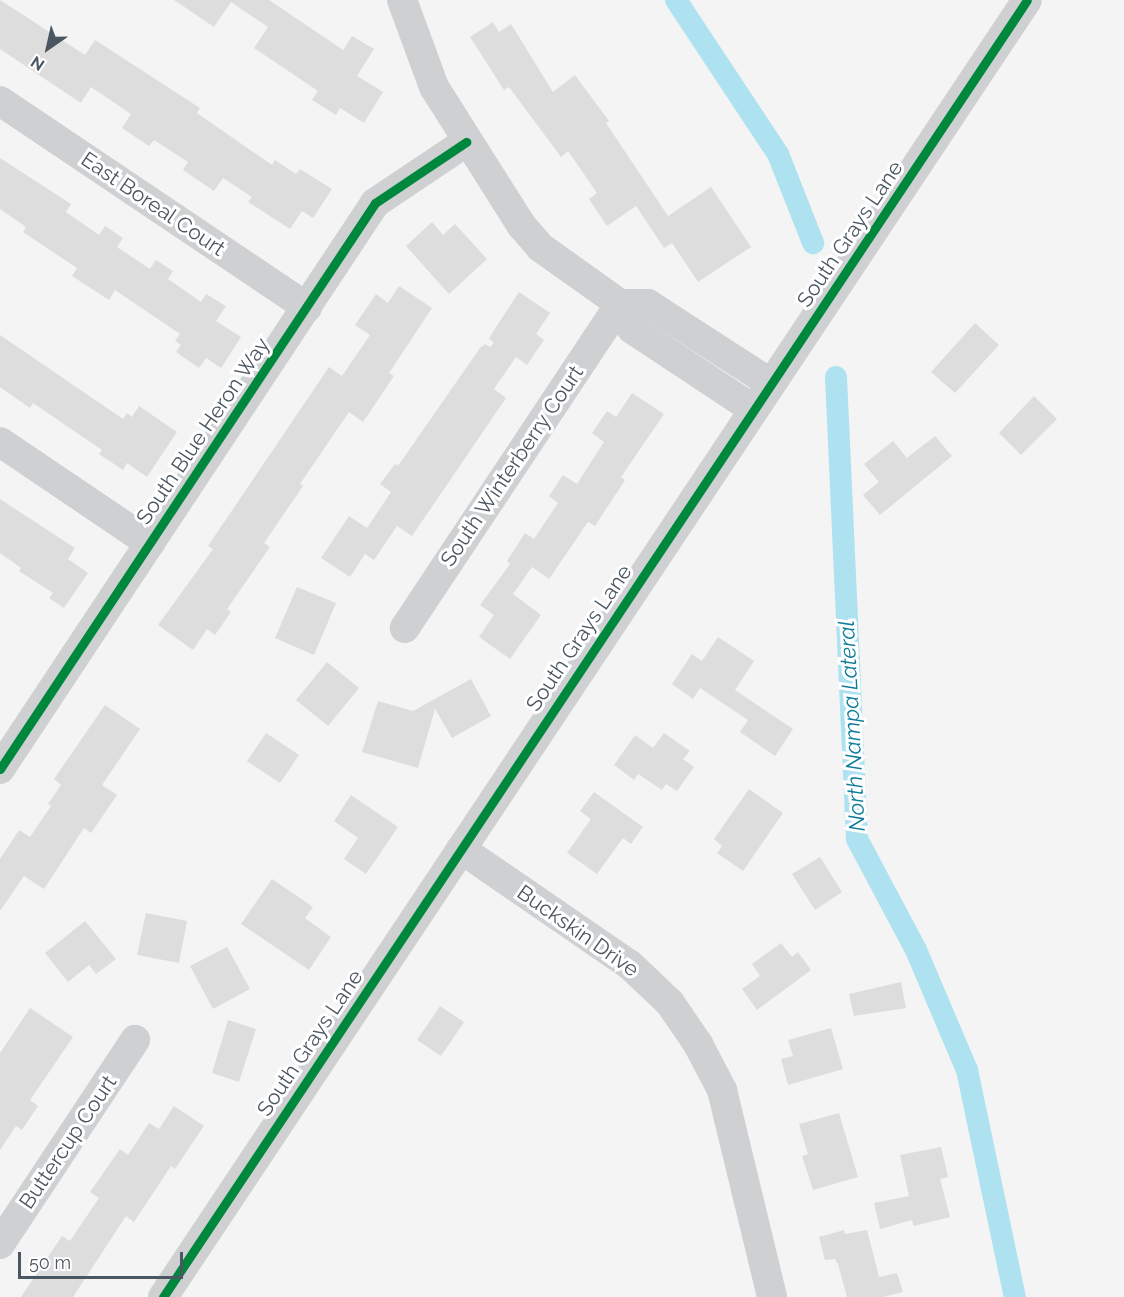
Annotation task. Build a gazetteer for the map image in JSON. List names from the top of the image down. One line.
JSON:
{"streets":{"street":["East Boreal Court","South Grays Lane","South Blue Heron Way","South Winterberry Court","Buckskin Drive","Buttercup Court"]},"crossings":[["East Boreal Court","South Blue Heron Way"],["South Grays Lane","Buckskin Drive"]],"water":["North Nampa Lateral"],"scale_bar":"50 m","north":"bottom left"}
